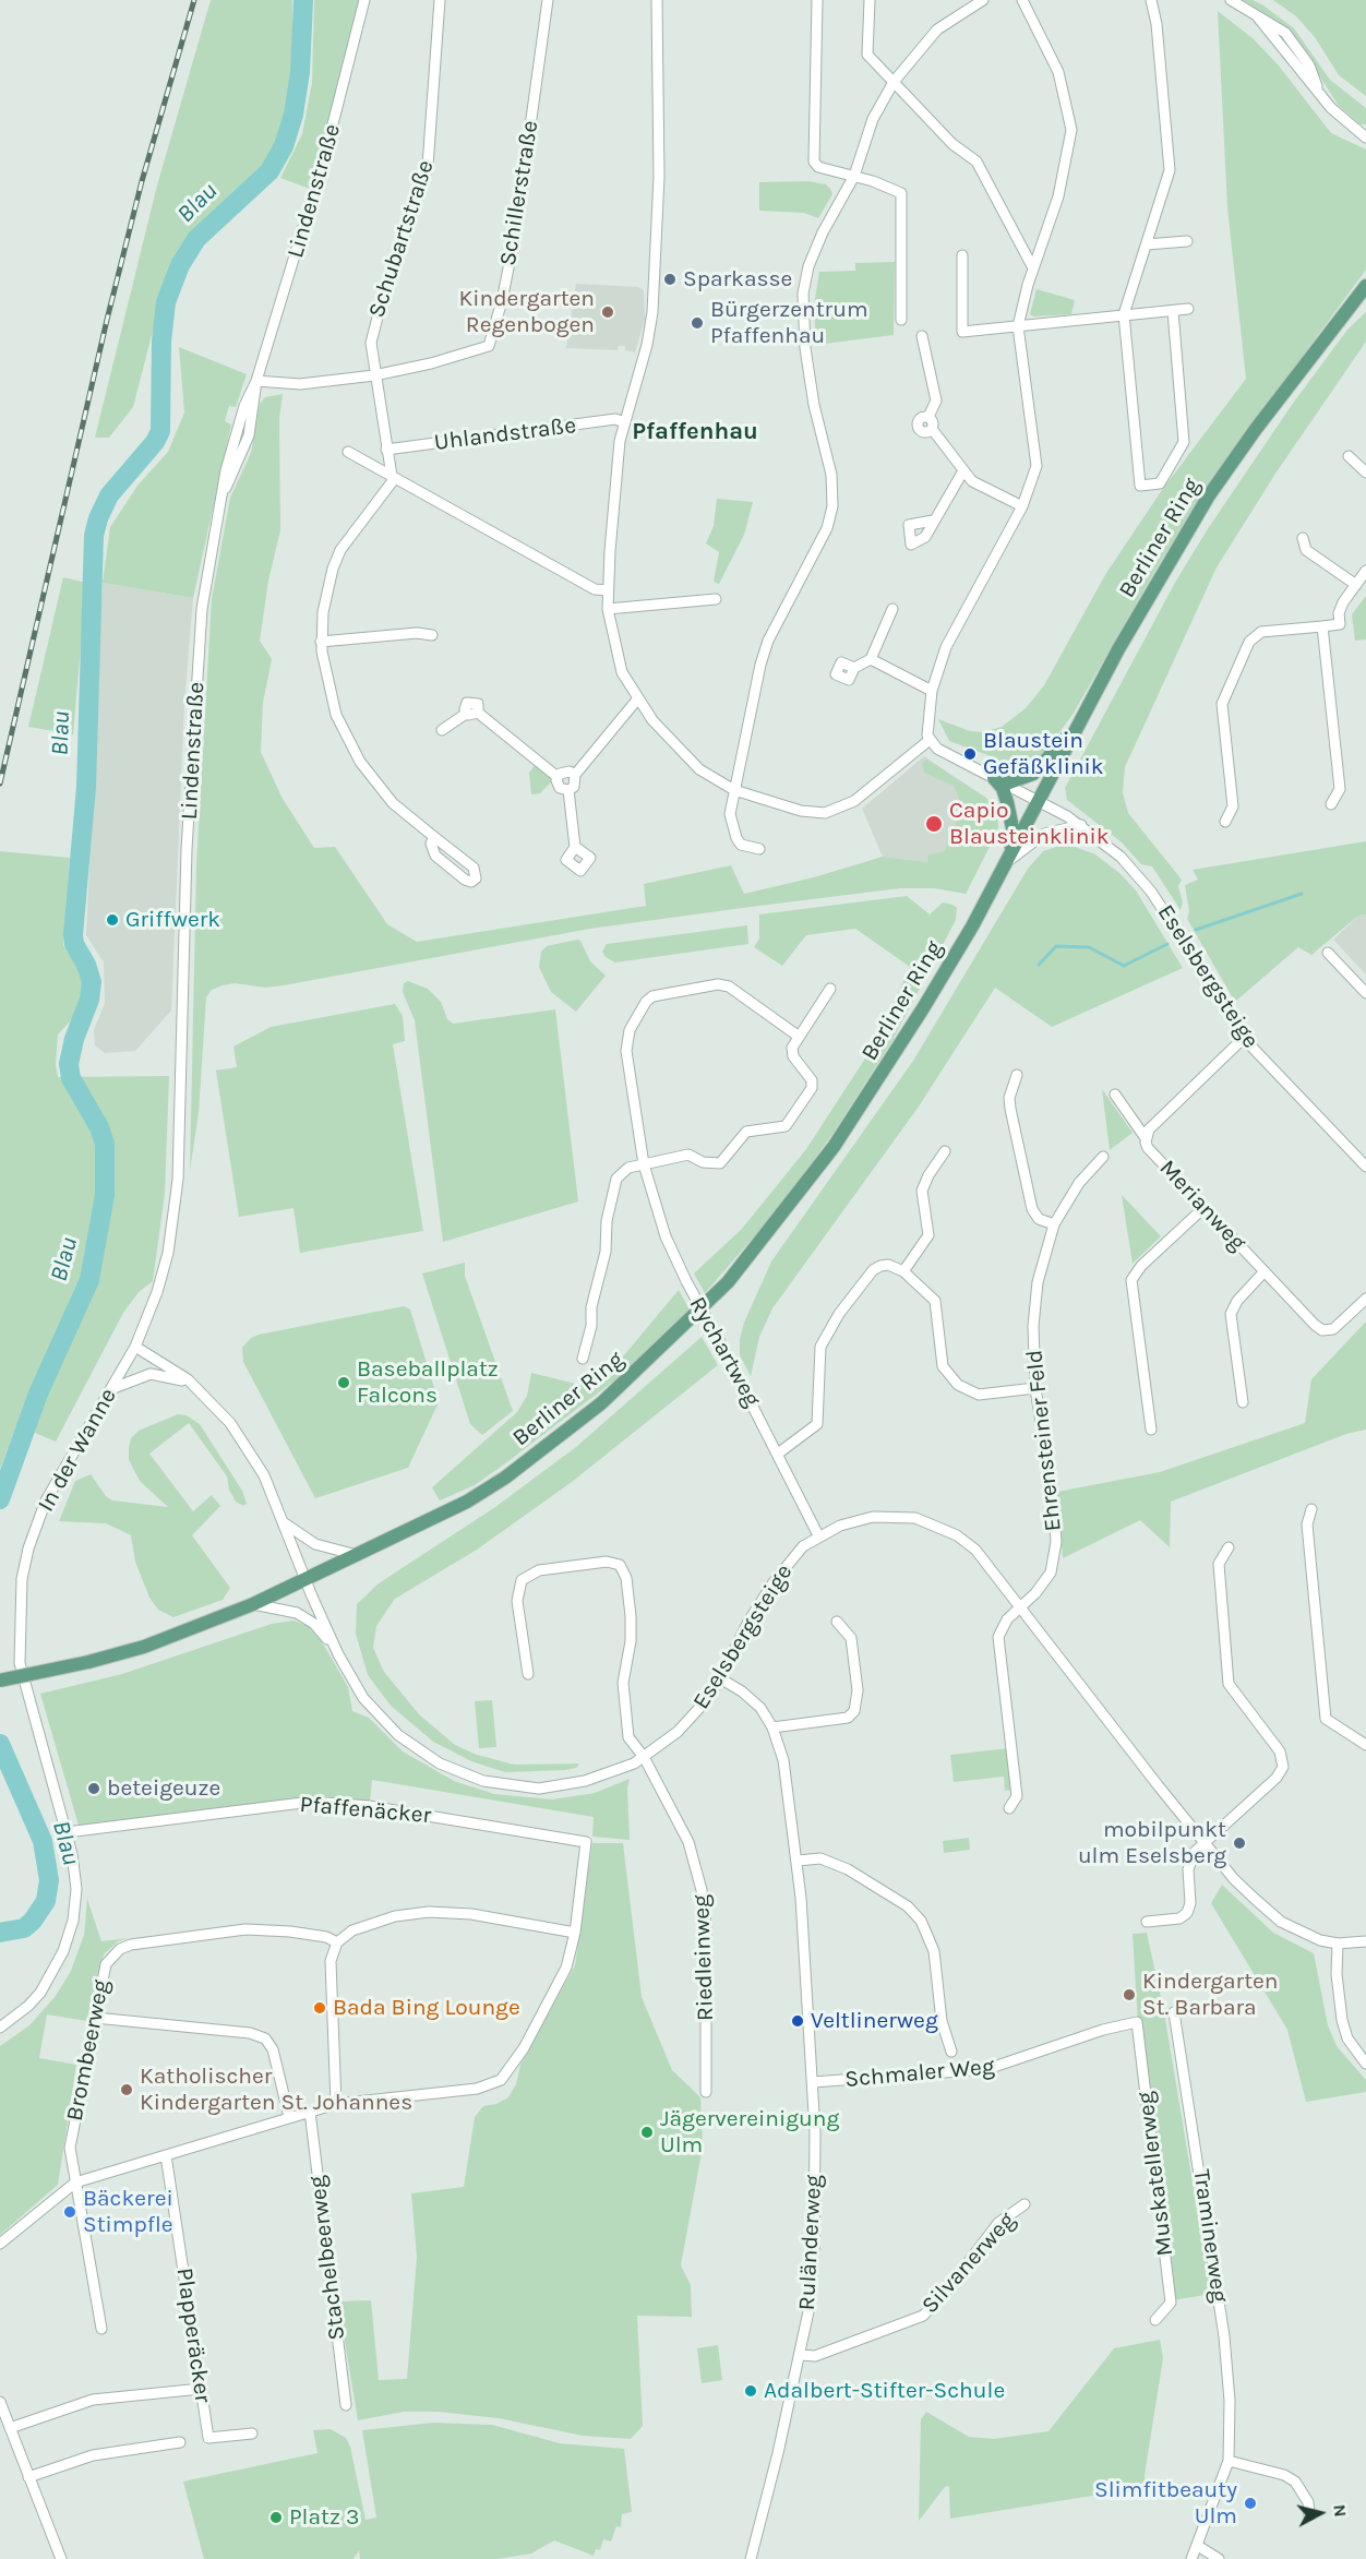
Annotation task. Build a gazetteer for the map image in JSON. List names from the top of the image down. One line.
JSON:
{"streets":{"main road":["Berliner Ring"],"street":["Lindenstraße","Schillerstraße","Schubartstraße","Uhlandstraße","Eselsbergsteige","Merianweg","Rychartweg","Ehrensteiner Feld","In der Wanne","Pfaffenäcker","Riedleinweg","Brombeerweg","Schmaler Weg","Muskatellerweg","Traminerweg","Ruländerweg","Stachelbeerweg","Silvanerweg","Plapperäcker"]},"crossings":[["Lindenstraße","Schillerstraße"],["Lindenstraße","In der Wanne"],["Schillerstraße","Schubartstraße"],["Schubartstraße","Uhlandstraße"],["Berliner Ring","Eselsbergsteige"],["Eselsbergsteige","Merianweg"],["Eselsbergsteige","Rychartweg"],["Eselsbergsteige","Ehrensteiner Feld"],["Eselsbergsteige","In der Wanne"],["Eselsbergsteige","Riedleinweg"],["Eselsbergsteige","Ruländerweg"],["In der Wanne","Pfaffenäcker"],["Schmaler Weg","Muskatellerweg"],["Schmaler Weg","Ruländerweg"],["Ruländerweg","Silvanerweg"]],"districts":["Pfaffenhau"],"water":["Blau"],"places":["Sparkasse","Kindergarten Regenbogen","Bürgerzentrum Pfaffenhau","Blaustein Gefäßklinik","Capio Blausteinklinik","Griffwerk","Baseballplatz Falcons","beteigeuze","mobilpunkt ulm Eselsberg","Kindergarten St. Barbara","Bada Bing Lounge","Veltlinerweg","Katholischer Kindergarten St. Johannes","Jägervereinigung Ulm","Bäckerei Stimpfle","Adalbert-Stifter-Schule","Slimfitbeauty Ulm","Platz 3"],"north":"right"}
